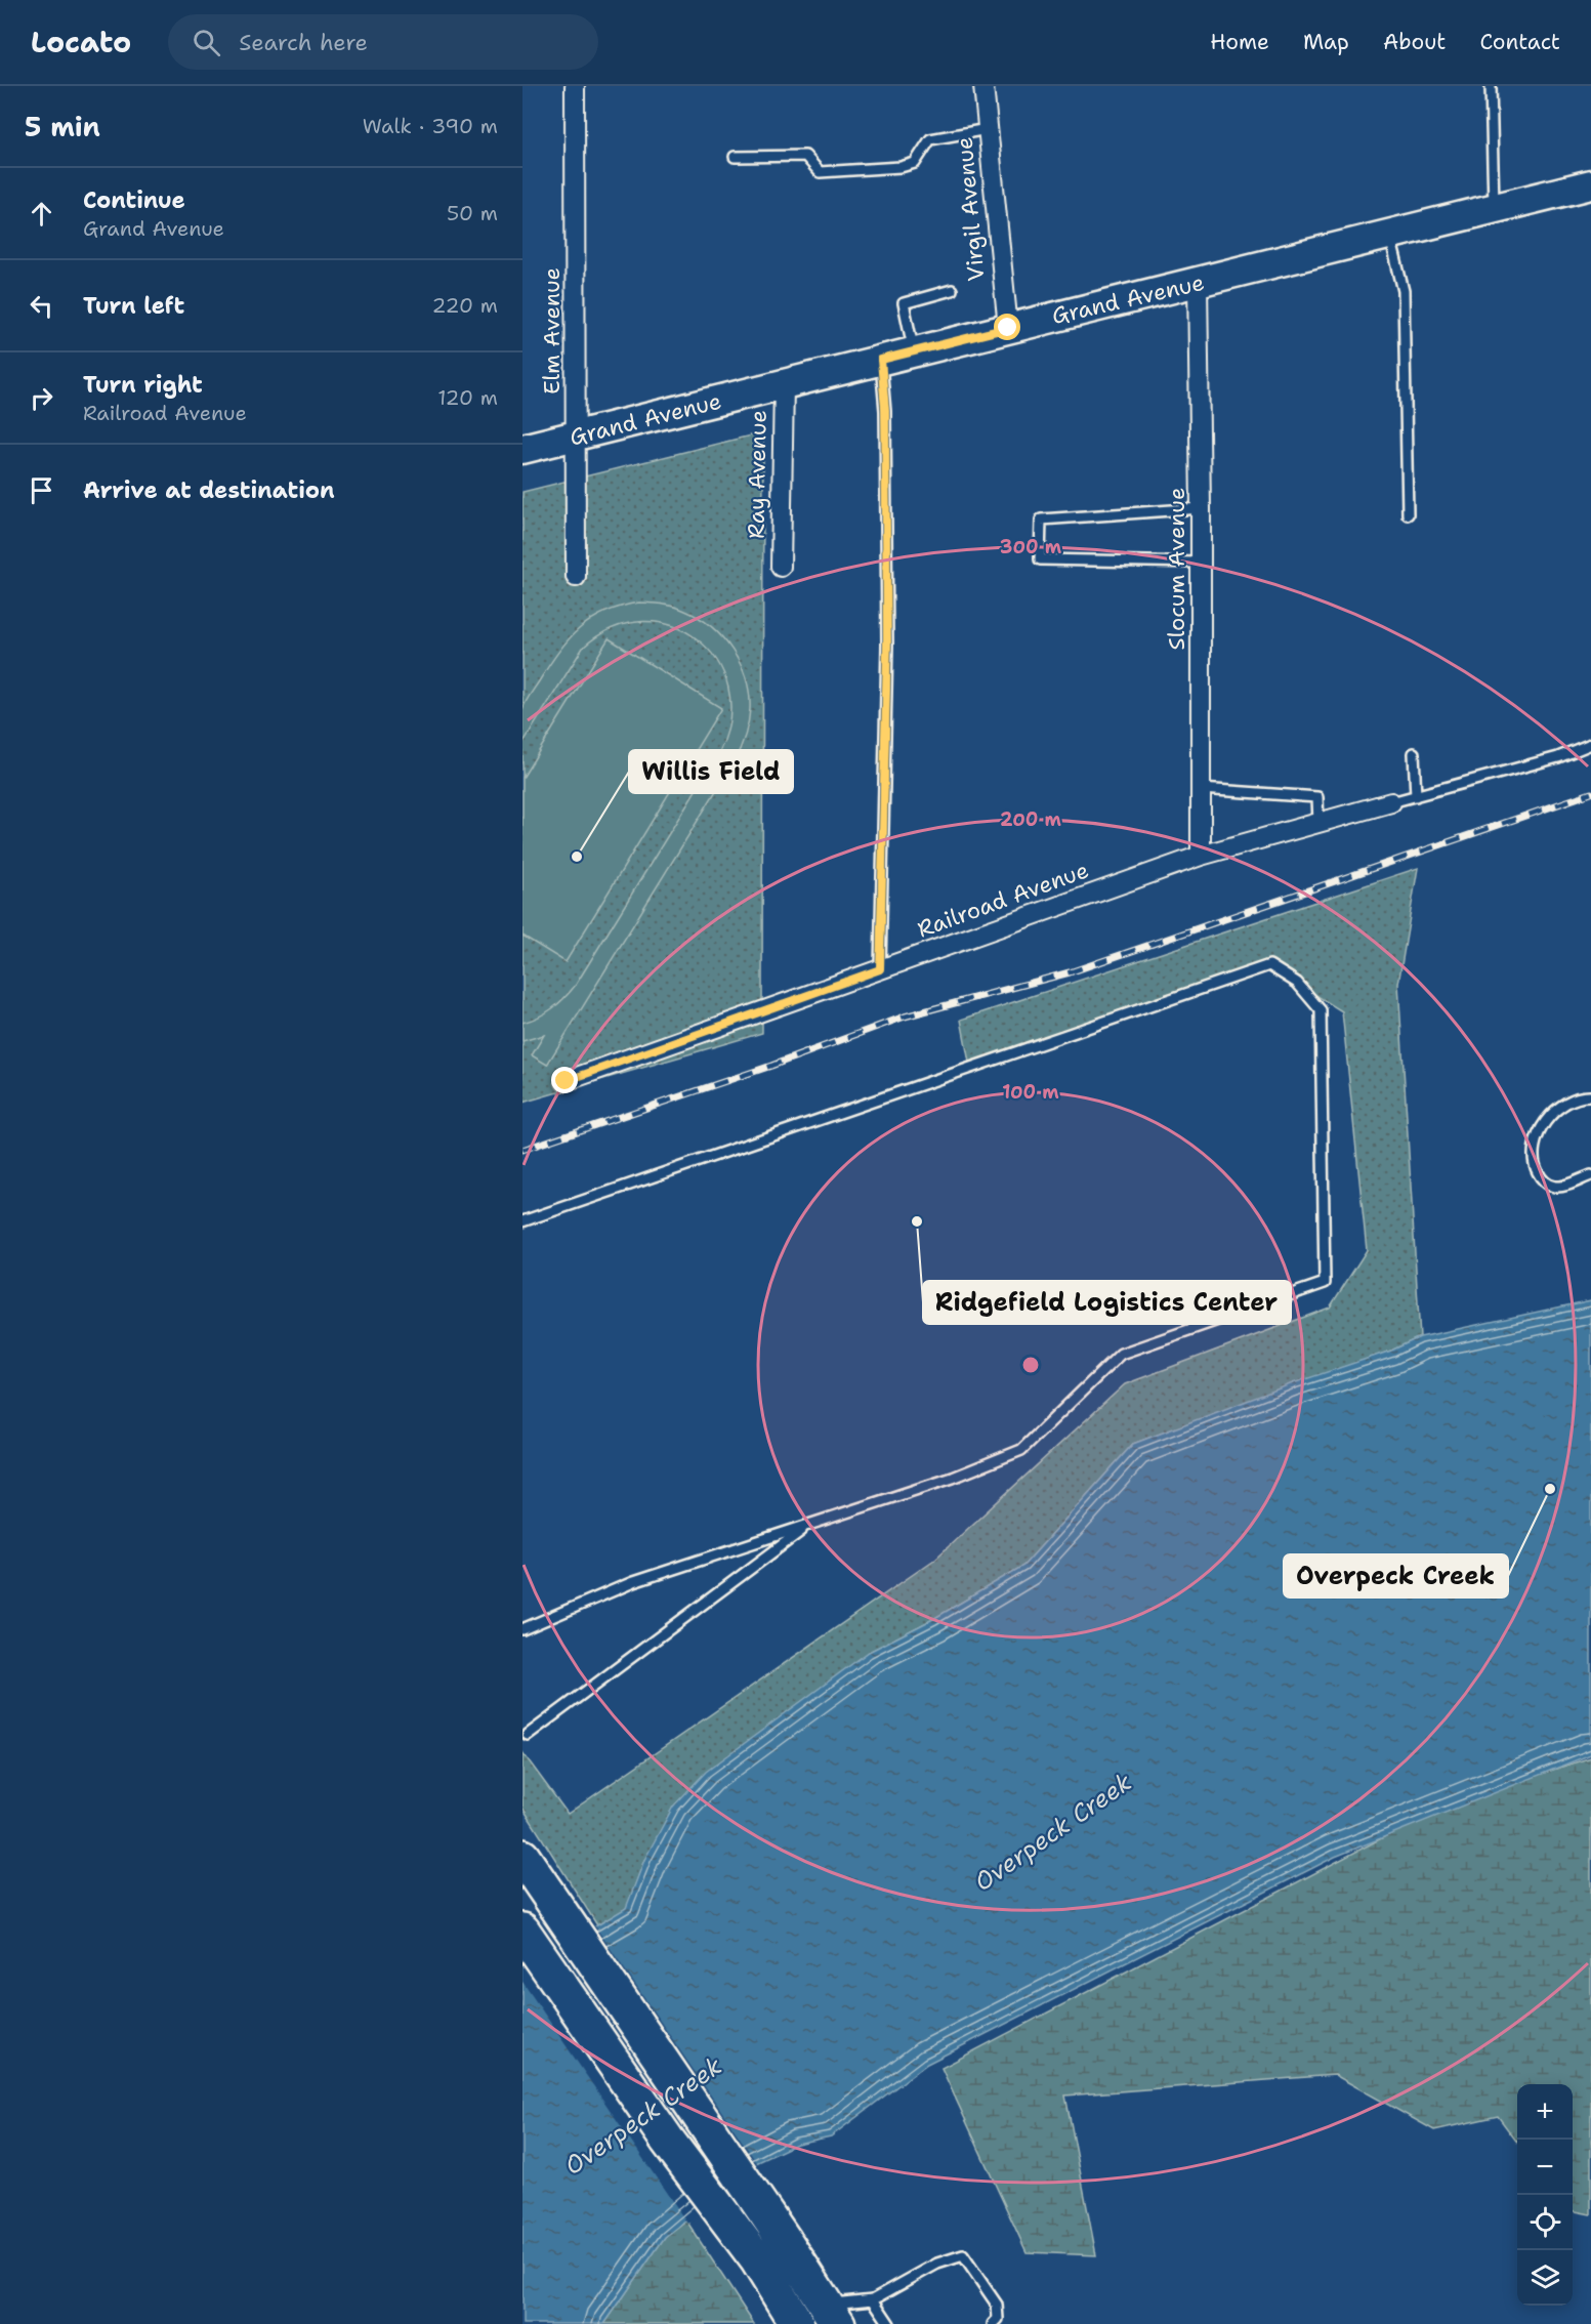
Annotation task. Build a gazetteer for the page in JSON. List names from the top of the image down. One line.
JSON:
{"streets":{"main road":["Grand Avenue"],"street":["Virgil Avenue","Elm Avenue","Ray Avenue","Slocum Avenue","Railroad Avenue"]},"crossings":[["Virgil Avenue","Grand Avenue"],["Grand Avenue","Elm Avenue"],["Grand Avenue","Ray Avenue"],["Grand Avenue","Slocum Avenue"],["Slocum Avenue","Railroad Avenue"]],"water":["Overpeck Creek"],"places":["Willis Field","Ridgefield Logistics Center","Overpeck Creek"],"page":{"header":"Locato","search":"Search here","nav":["Home","Map","About","Contact"],"heading":["5 min","Walk · 390 m"],"list":[["Continue","Grand Avenue","50 m"],["Turn left","220 m"],["Turn right","Railroad Avenue","120 m"],"Arrive at destination"],"map_buttons":["+","−"]},"rings":["300 m","200 m","100 m"]}
